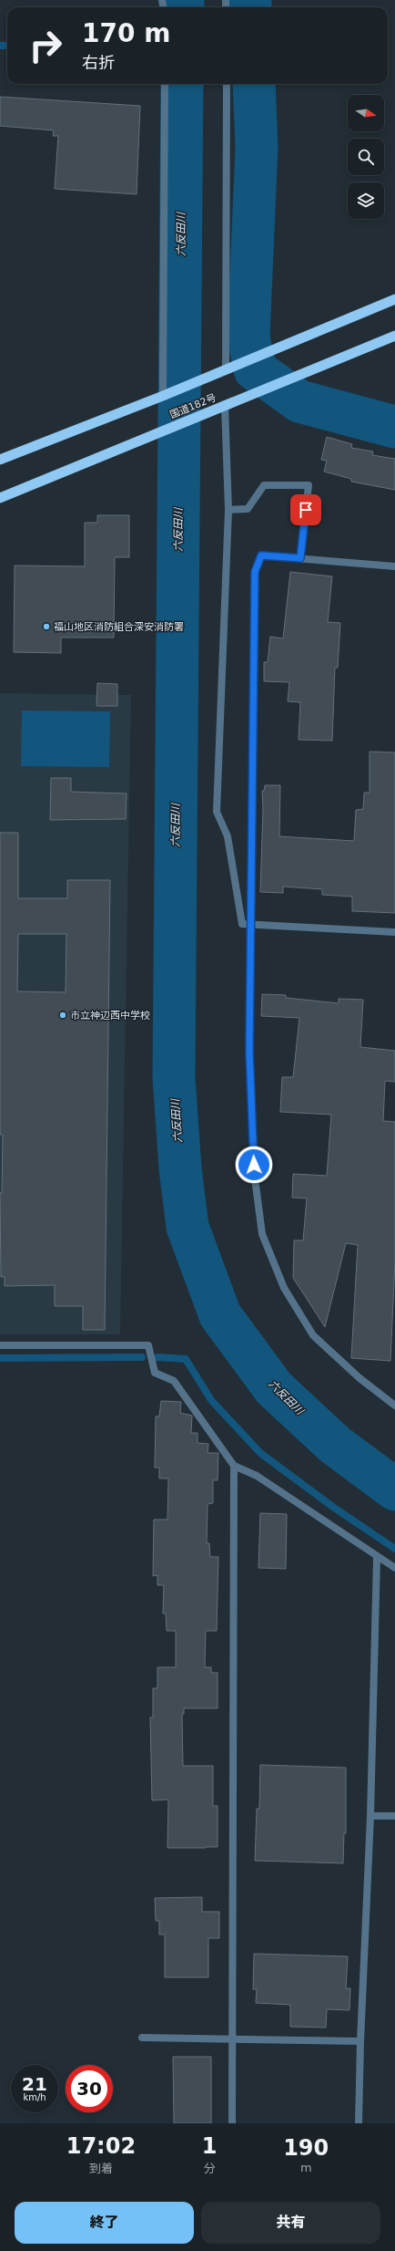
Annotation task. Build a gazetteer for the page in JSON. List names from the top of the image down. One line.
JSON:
{"streets":{"highway":["国道182号"]},"water":["六反田川"],"places":["福山地区消防組合深安消防署","市立神辺西中学校"],"north":"right","page":{"turn":["170 m","右折"],"speed":"21 km/h","limit":"30","eta":["17:02","到着","1","分","190","m"],"buttons":["終了","共有"]}}
